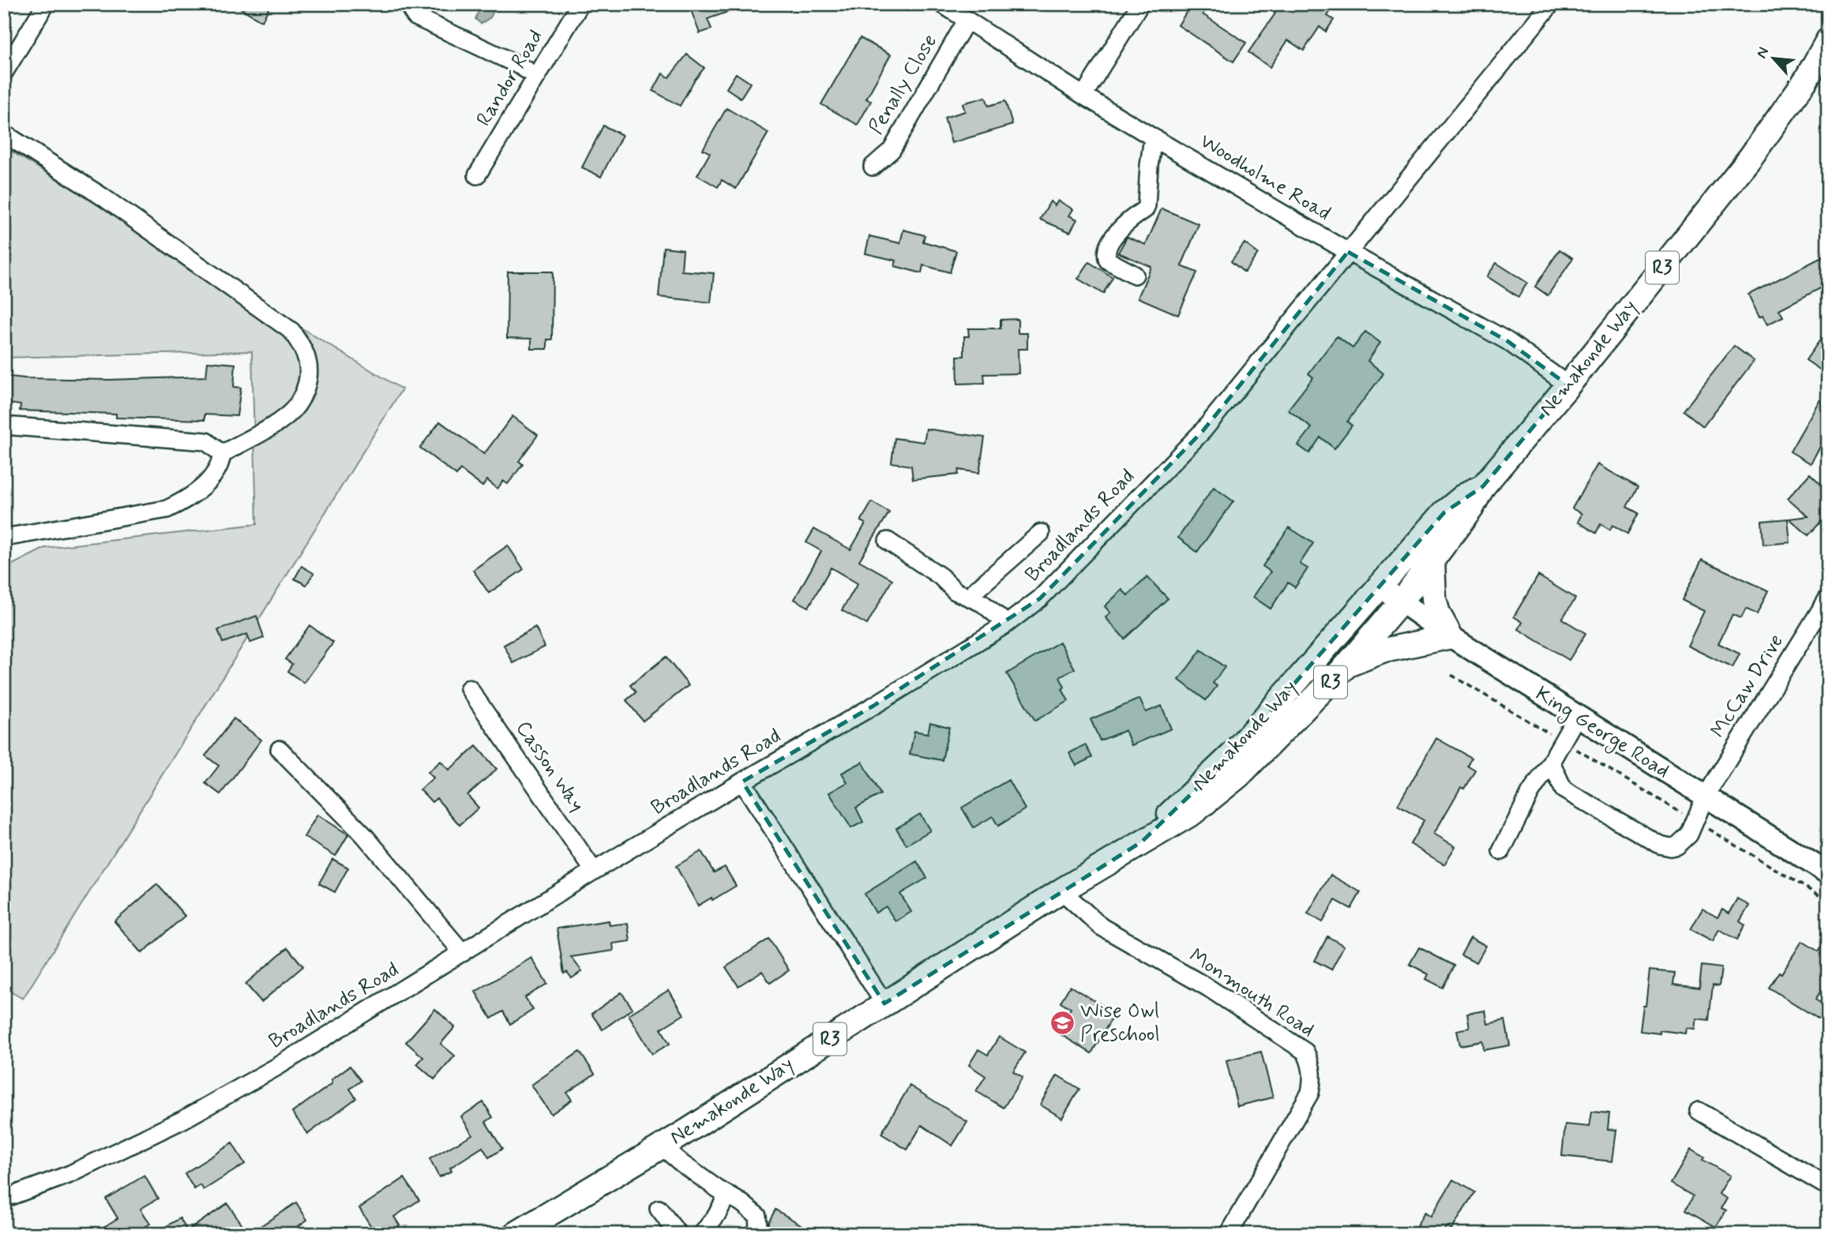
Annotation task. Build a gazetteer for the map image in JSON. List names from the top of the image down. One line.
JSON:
{"streets":{"highway":["R3","Nemakonde Way"],"main road":["King George Road"],"street":["Randor Road","Penally Close","Woodholme Road","Broadlands Road","McCaw Drive","Casson Way","Monmouth Road"]},"crossings":[["Penally Close","Woodholme Road"],["Woodholme Road","Nemakonde Way"],["Woodholme Road","Broadlands Road"],["Nemakonde Way","King George Road"],["Nemakonde Way","Monmouth Road"],["Broadlands Road","Casson Way"],["McCaw Drive","King George Road"]],"places":{"school or university":["Wise Owl Preschool"]},"north":"top left"}
